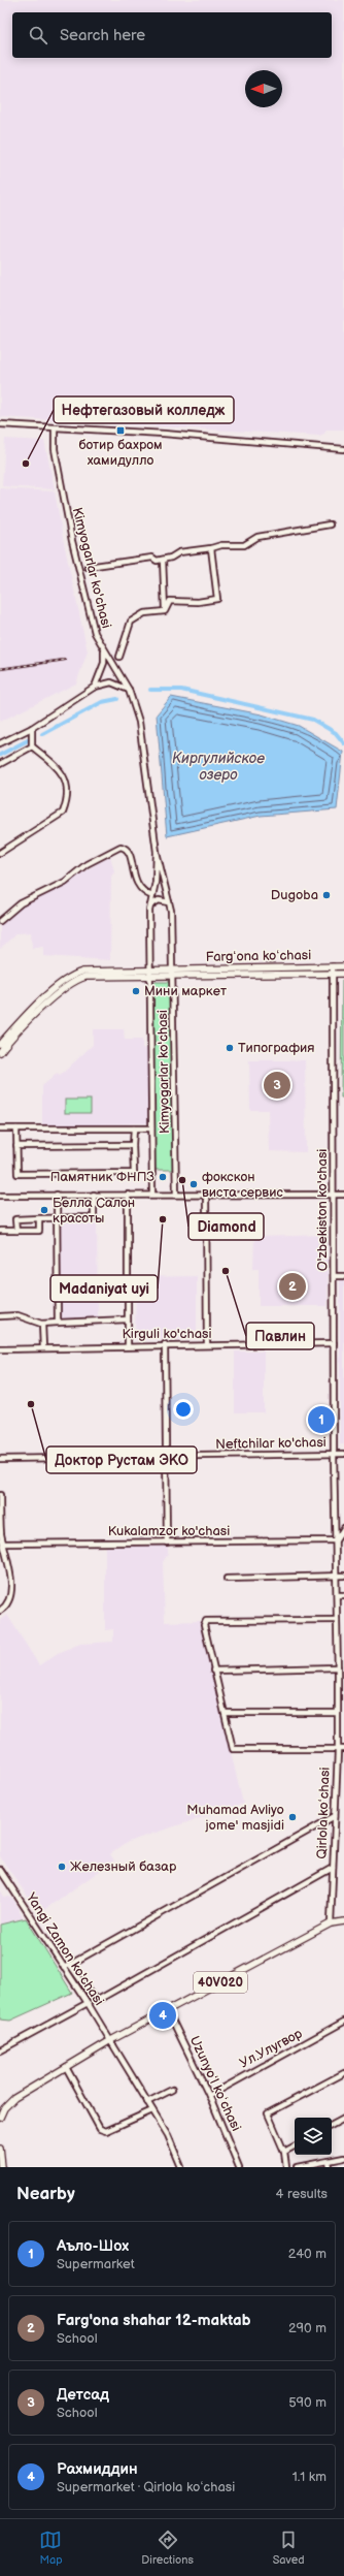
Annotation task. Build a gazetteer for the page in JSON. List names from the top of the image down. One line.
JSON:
{"streets":{"main road":["Fargʻona koʻchasi","40V020"],"street":["Kimyogarlar ko'chasi","O'zbekiston ko'chasi","Kirguli ko'chasi","Neftchilar ko'chasi","Kukalamzor ko'chasi","Qirlola koʻchasi","Yangi Zamon ko'chasi","Ул.Улугвор","Uzunyoʻl koʻchasi"]},"crossings":[["Kimyogarlar ko'chasi","Fargʻona koʻchasi"],["Fargʻona koʻchasi","O'zbekiston ko'chasi"],["O'zbekiston ko'chasi","Kirguli ko'chasi"],["O'zbekiston ko'chasi","Neftchilar ko'chasi"],["O'zbekiston ko'chasi","Qirlola koʻchasi"],["Neftchilar ko'chasi","Qirlola koʻchasi"],["Kukalamzor ko'chasi","Qirlola koʻchasi"],["Qirlola koʻchasi","40V020"],["Yangi Zamon ko'chasi","40V020"],["40V020","Uzunyoʻl koʻchasi"],["Ул.Улугвор","Uzunyoʻl koʻchasi"]],"water":["Киргулийское озеро"],"places":{"transit":["ботир бахром хамидулло"],"other":["Нефтегазовый колледж","Dugoba","Мини маркет","Типография","Памятник ФНПЗ","Diamond","фокскон виста сервис","Белла Салон красоты","Madaniyat uyi","Павлин","Доктор Рустам ЭКО","Muhamad Avliyo jome' masjidi","Железный базар"]},"north":"left","page":{"search":"Search here","pins":["3","2","1","4"],"heading":["Nearby","4 results"],"list":[{"mark":"1","name":"Аъло-Шох","note":"Supermarket","value":"240 m"},{"mark":"2","name":"Farg'ona shahar 12-maktab","note":"School","value":"290 m"},{"mark":"3","name":"Детсад","note":"School","value":"590 m"},{"mark":"4","name":"Рахмиддин","note":"Supermarket · Qirlola koʻchasi","value":"1.1 km"}],"nav":["Map","Directions","Saved"]}}
